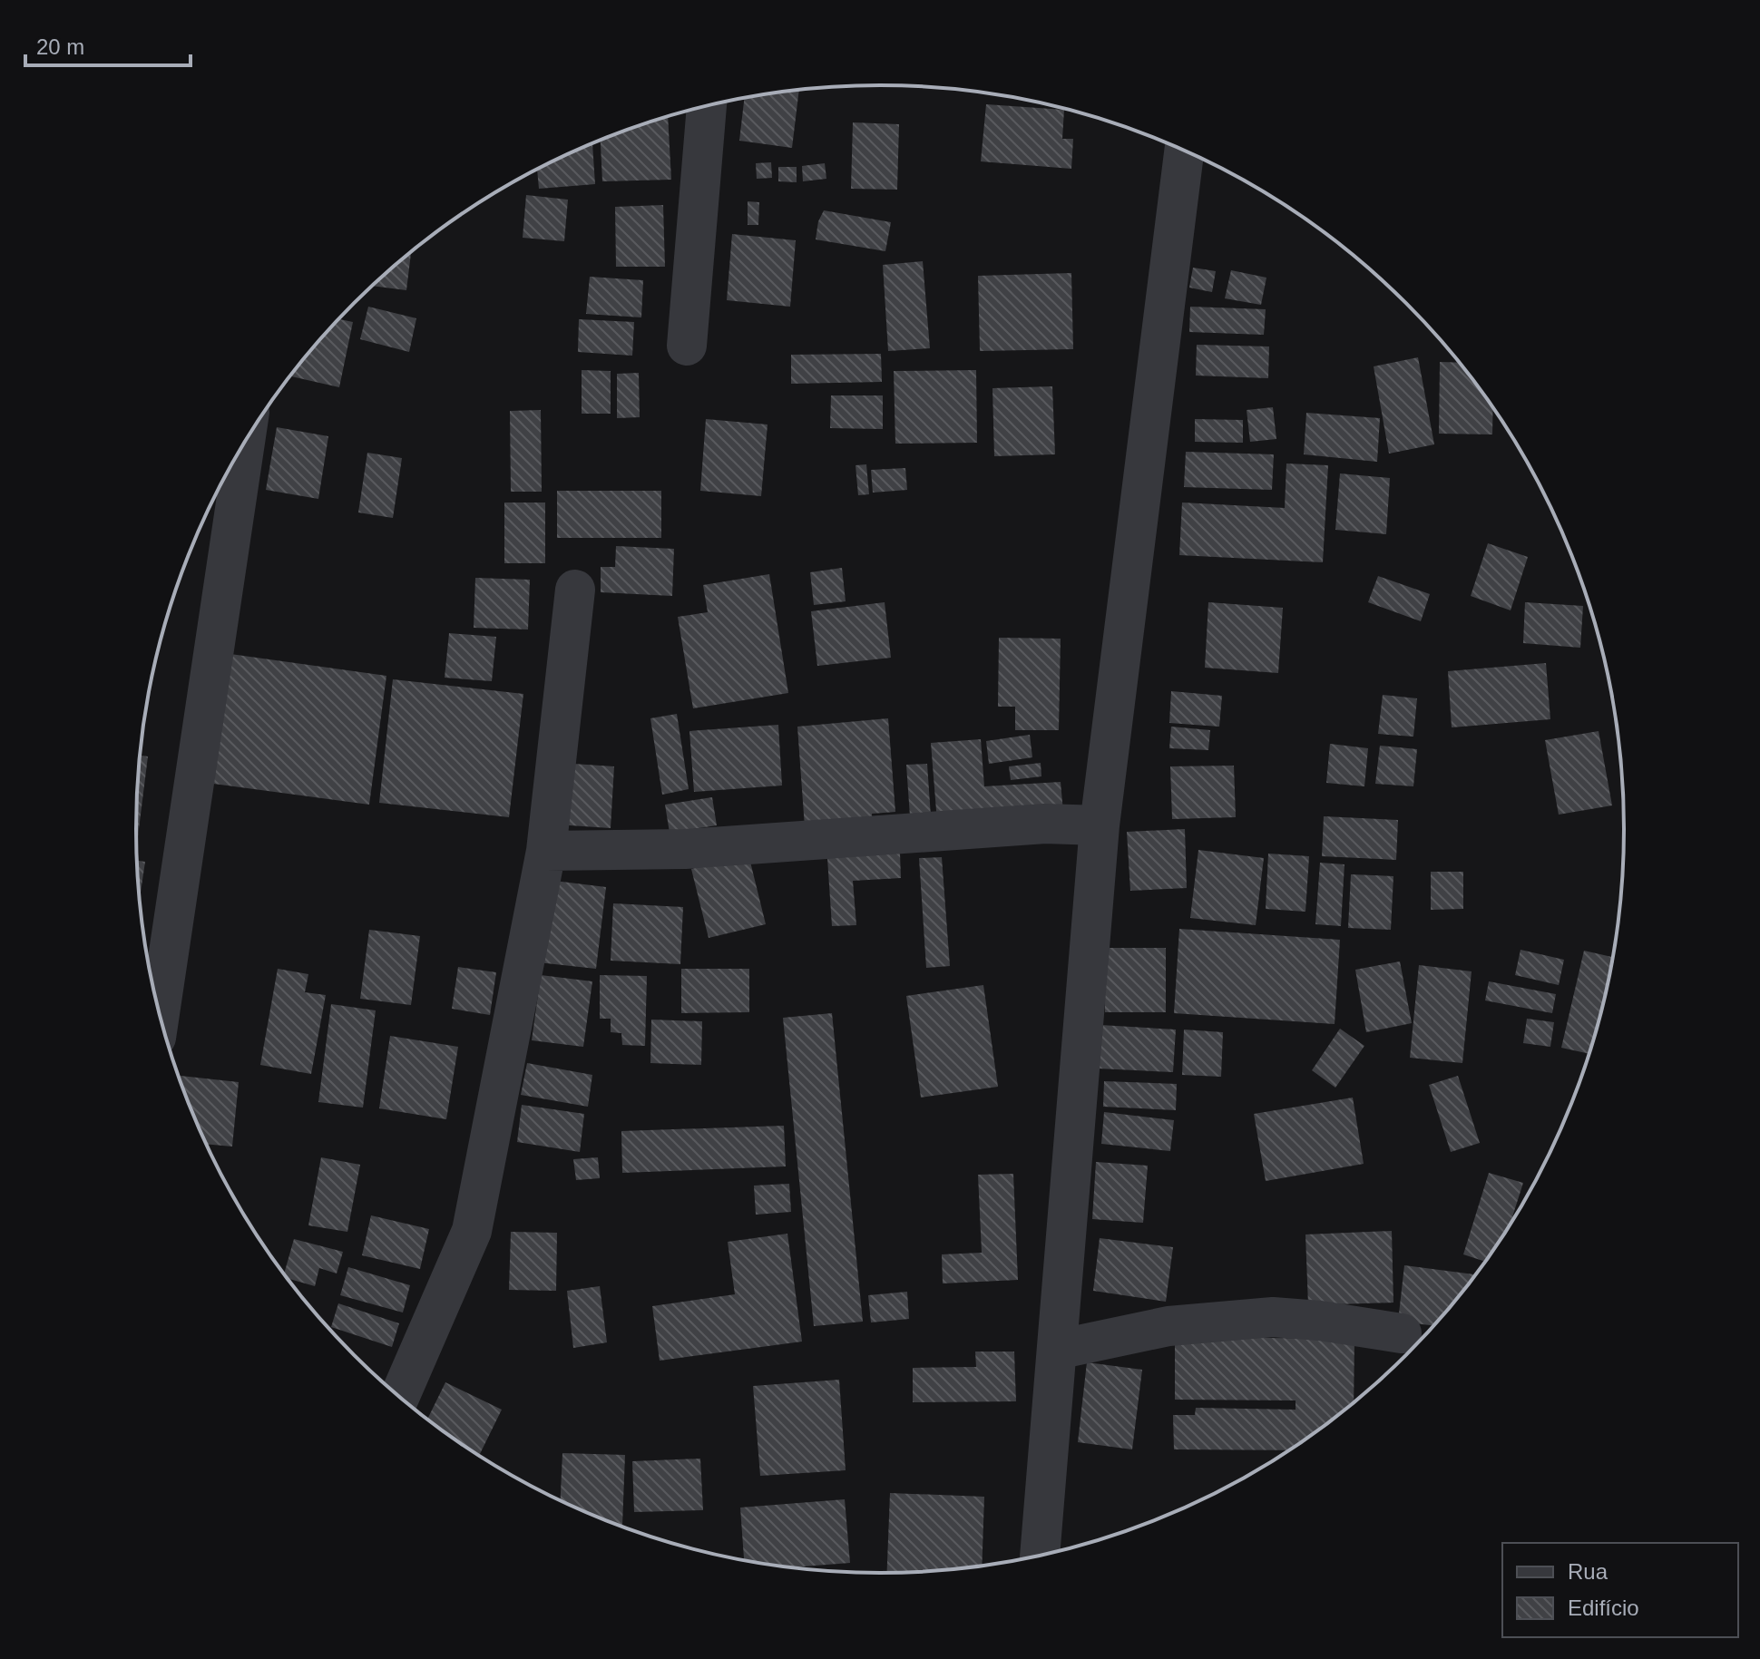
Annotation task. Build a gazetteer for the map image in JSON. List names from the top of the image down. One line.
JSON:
{"legend":["Rua","Edifício"],"scale_bar":"20 m"}
